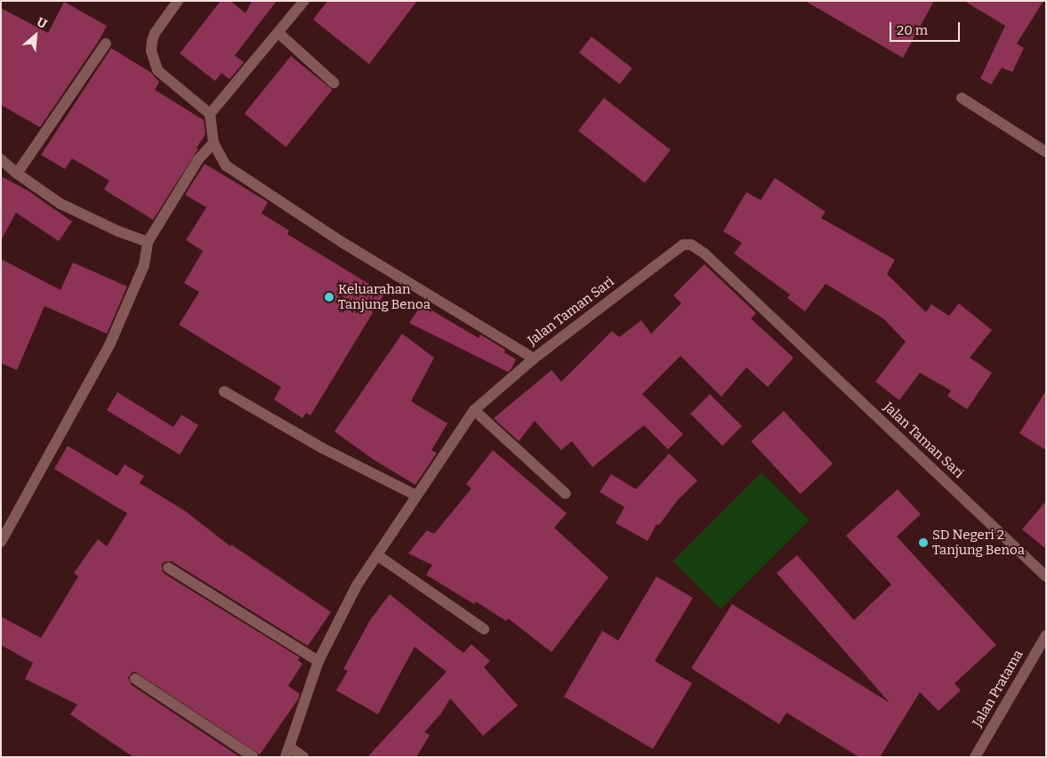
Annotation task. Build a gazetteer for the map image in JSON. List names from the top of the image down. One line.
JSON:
{"streets":{"street":["Jalan Taman Sari","Jalan Pratama"]},"places":["Keluarahan Tanjung Benoa","SD Negeri 2 Tanjung Benoa"],"scale_bar":"20 m","north":"top right"}
